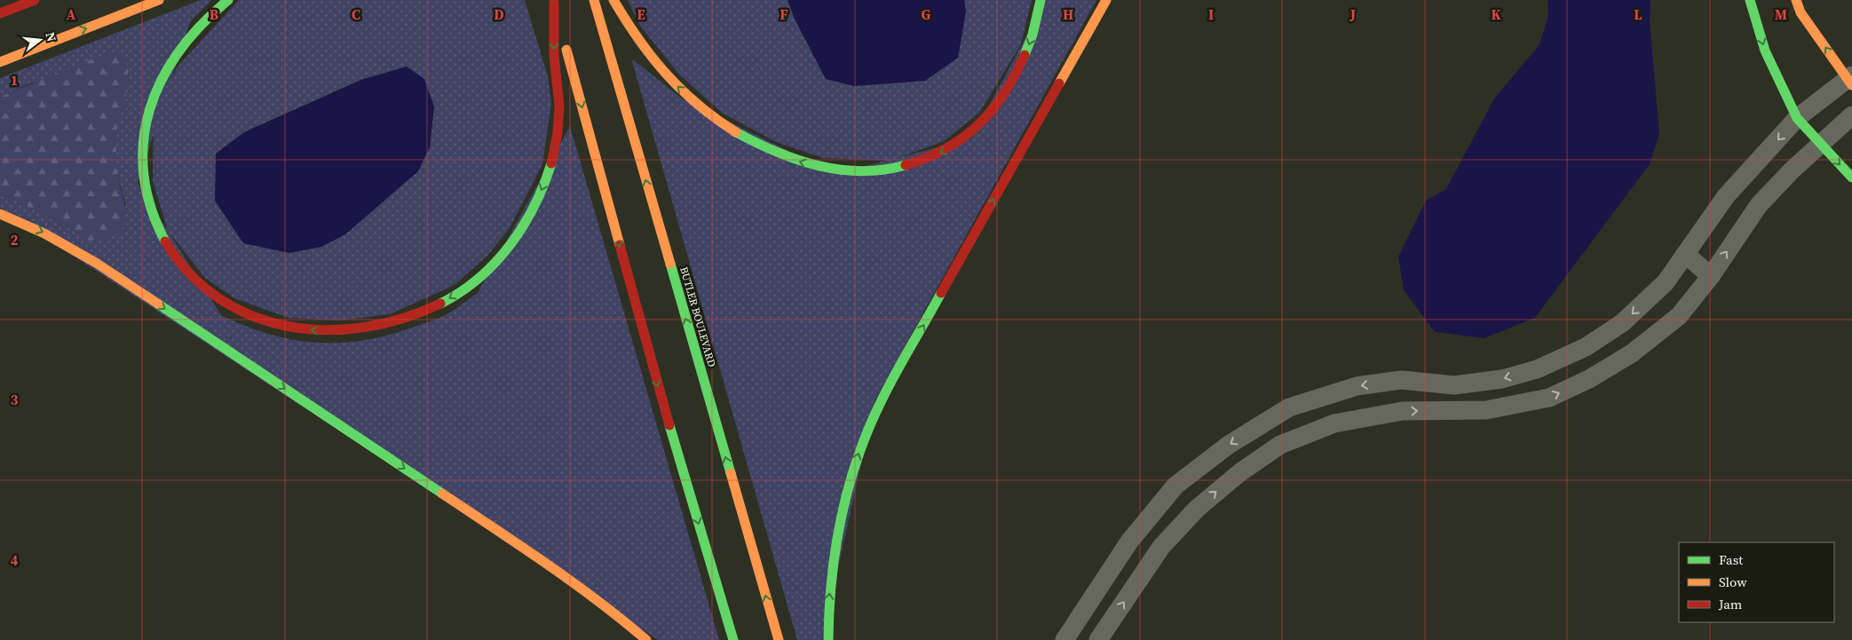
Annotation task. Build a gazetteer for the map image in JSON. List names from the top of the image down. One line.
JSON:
{"streets":{"main road":["BUTLER BOULEVARD"]},"legend":["Fast","Slow","Jam"],"north":"right","grid":{"columns":["A","B","C","D","E","F","G","H","I","J","K","L","M"],"rows":["1","2","3","4"]}}
